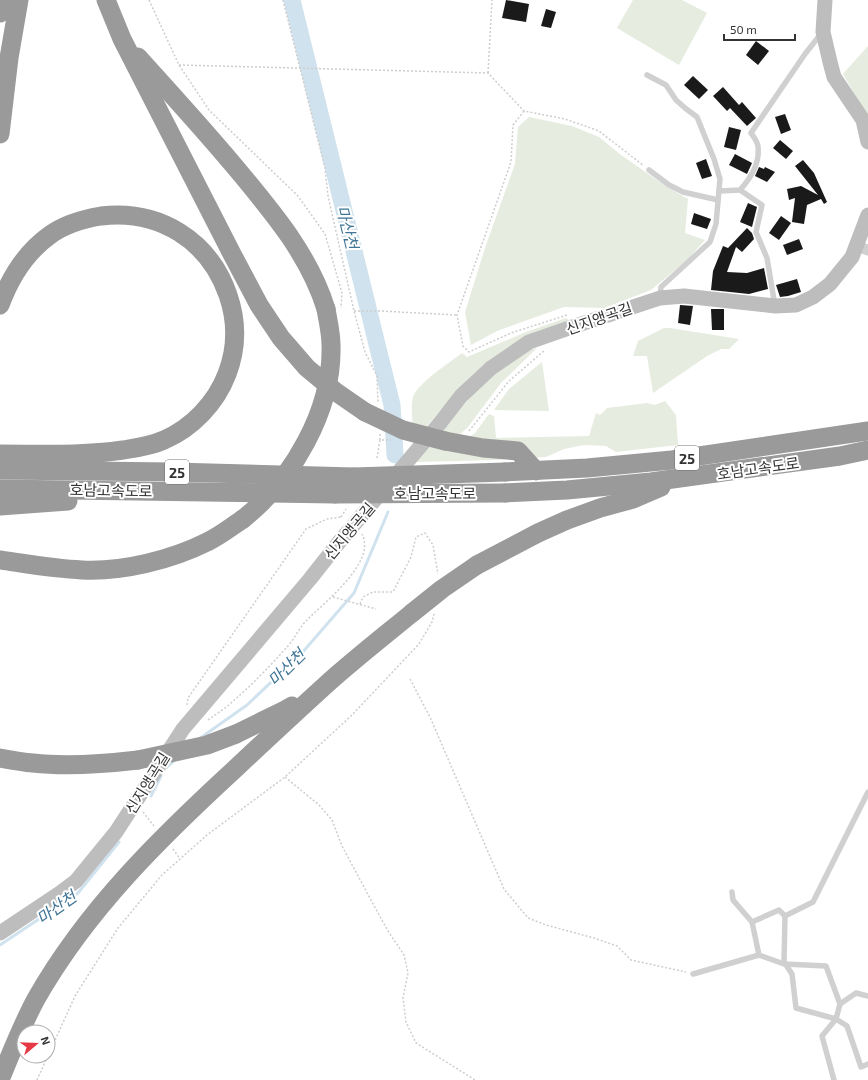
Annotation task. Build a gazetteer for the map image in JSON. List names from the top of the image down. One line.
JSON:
{"streets":{"highway":["25","호남고속도로"],"street":["신지앵곡길"]},"water":["마산천"],"scale_bar":"50 m","north":"right"}
